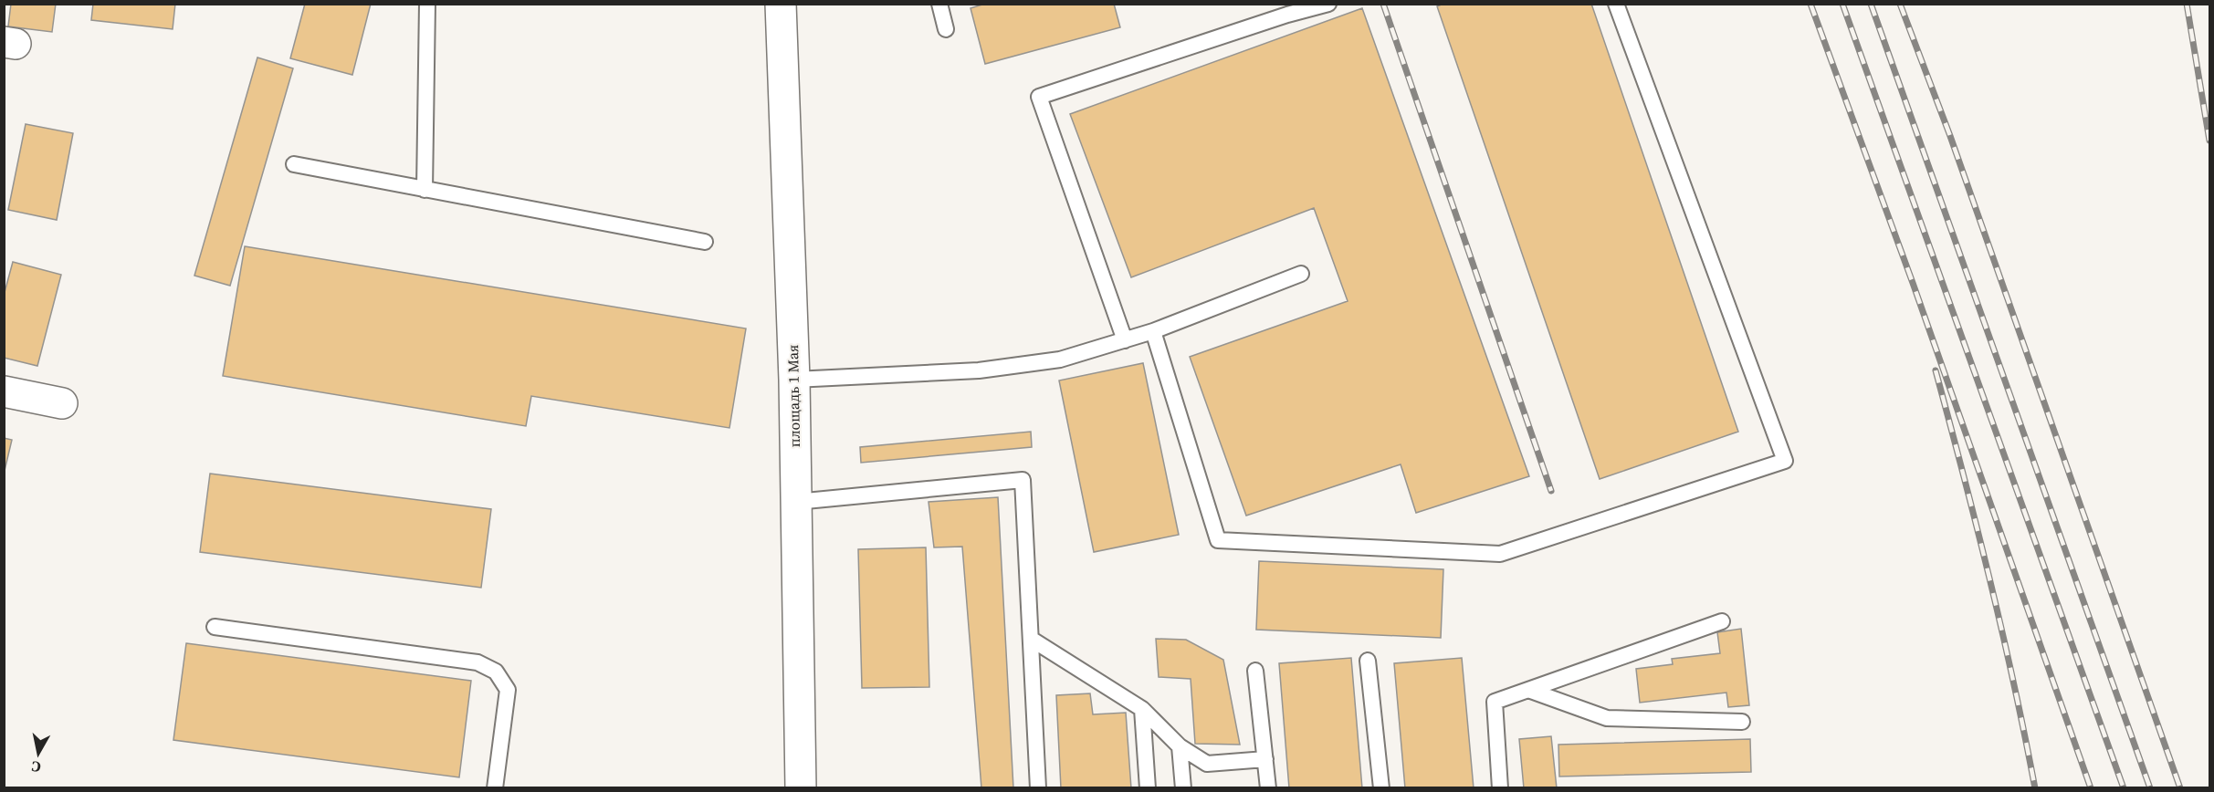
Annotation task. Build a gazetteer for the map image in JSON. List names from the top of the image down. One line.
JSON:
{"streets":{"street":["площадь 1 Мая"]},"north":"bottom"}
